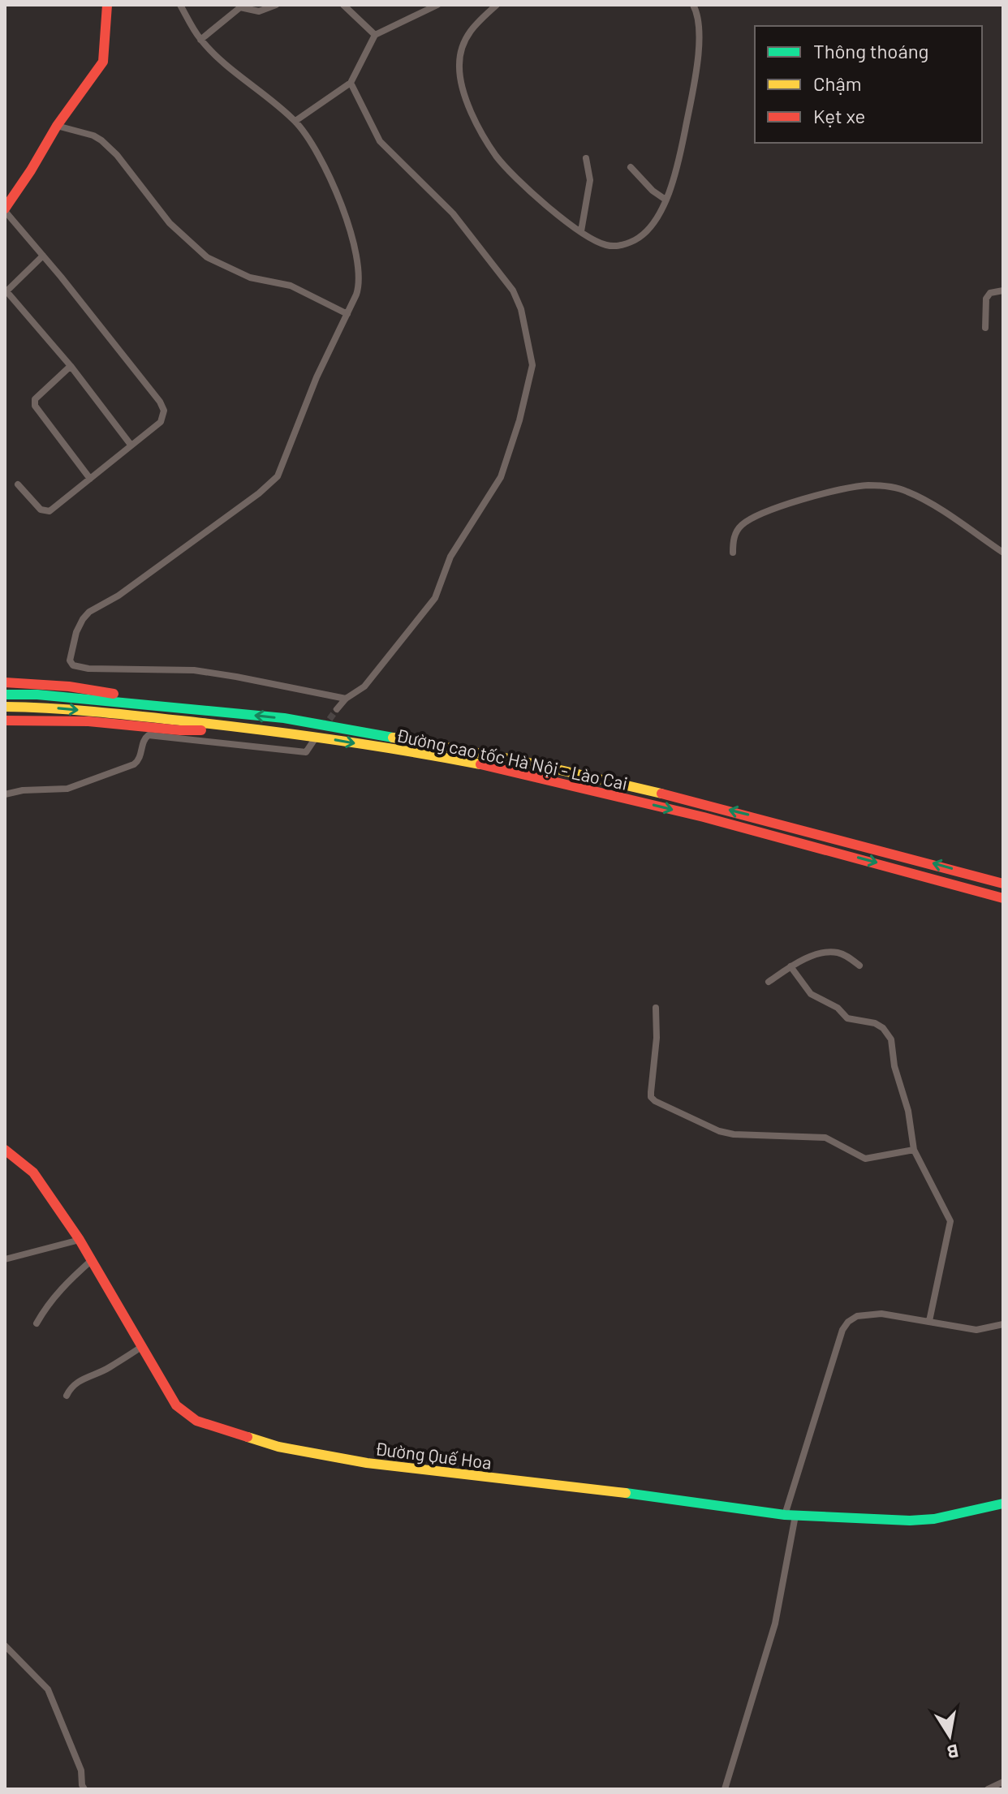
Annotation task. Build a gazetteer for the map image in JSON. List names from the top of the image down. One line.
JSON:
{"streets":{"main road":["Đường cao tốc Hà Nội - Lào Cai","Đường Quế Hoa"]},"legend":["Thông thoáng","Chậm","Kẹt xe"],"north":"bottom"}
